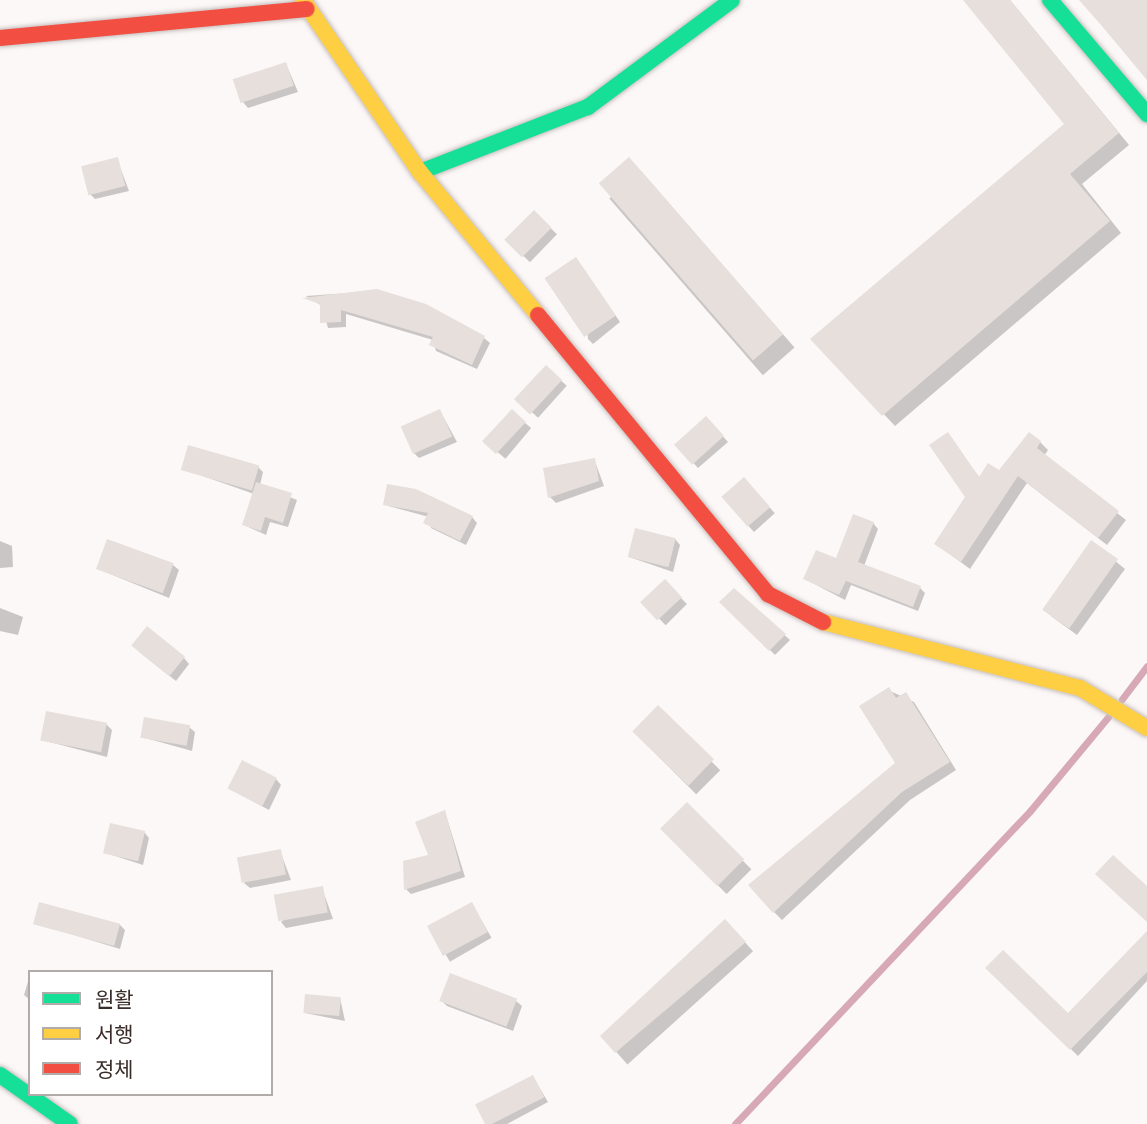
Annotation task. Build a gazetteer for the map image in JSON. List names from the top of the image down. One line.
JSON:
{"legend":["원활","서행","정체"]}
